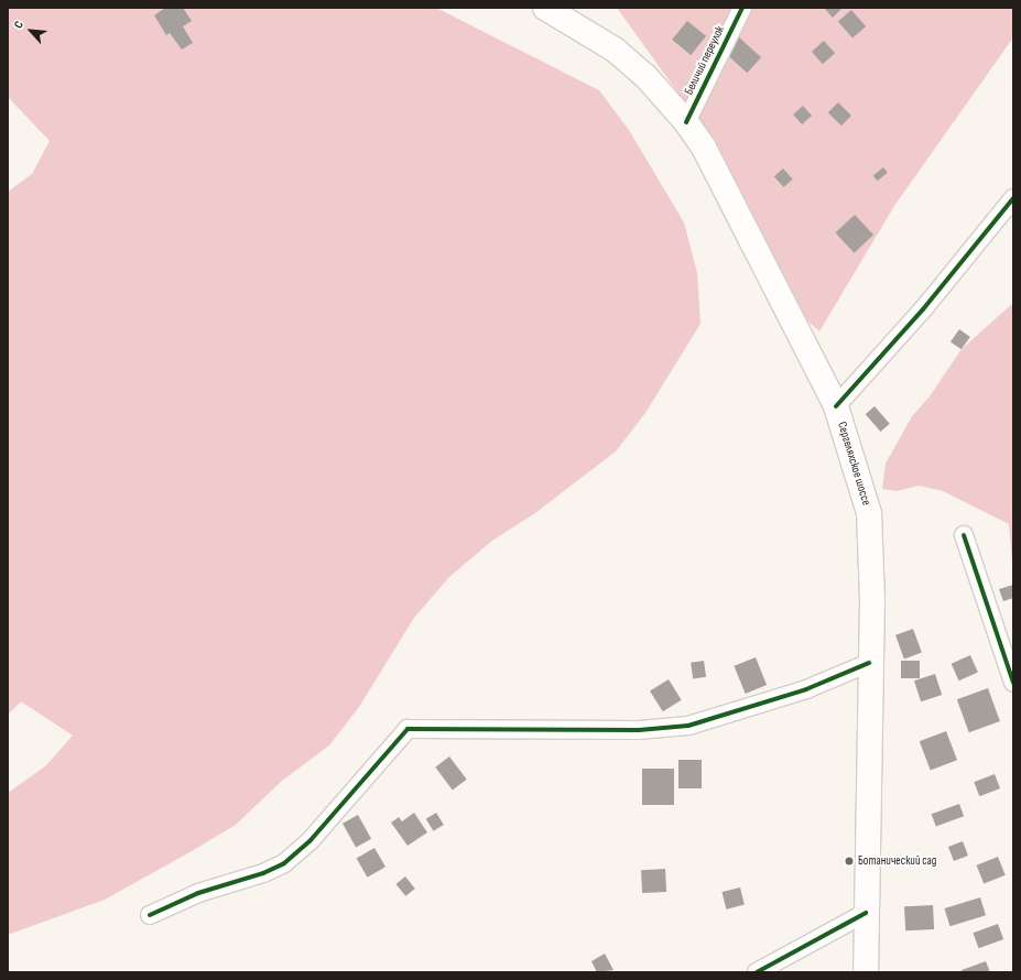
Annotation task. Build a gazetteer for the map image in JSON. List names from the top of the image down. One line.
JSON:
{"streets":{"main road":["Сергеляхское шоссе"],"street":["Беличий переулок"]},"crossings":[["Беличий переулок","Сергеляхское шоссе"]],"places":["Ботанический сад"],"north":"top left"}
